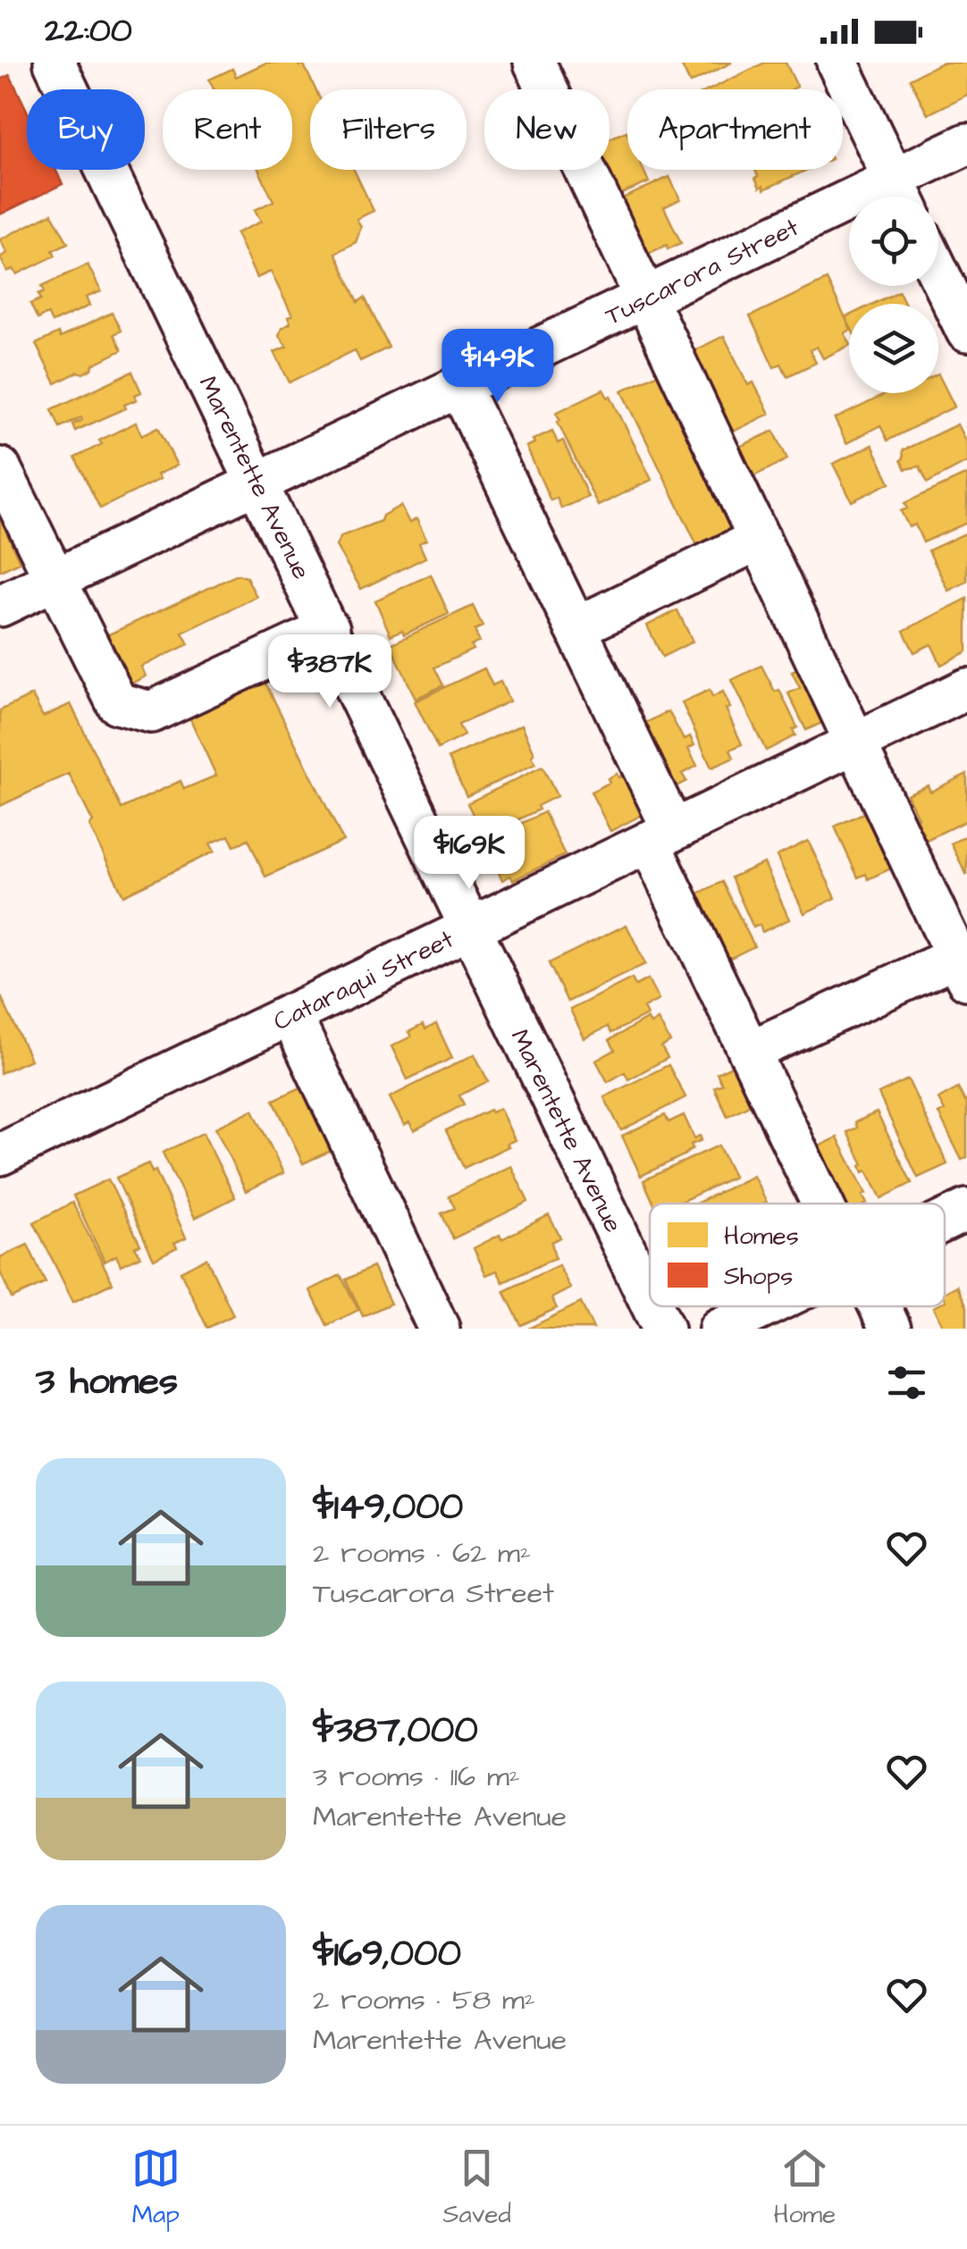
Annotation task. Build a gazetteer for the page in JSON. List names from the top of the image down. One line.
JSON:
{"streets":{"street":["Tuscarora Street","Marentette Avenue","Cataraqui Street"]},"crossings":[["Tuscarora Street","Marentette Avenue"],["Marentette Avenue","Cataraqui Street"]],"legend":["Homes","Shops"],"page":{"status":"22:00","chip":["Buy","Rent","Filters","New","Apartment"],"price":["$149K","$387K","$169K"],"heading":"3 homes","list":[{"name":"$149,000","note":"2 rooms · 62 m² · Tuscarora Street"},{"name":"$387,000","note":"3 rooms · 116 m² · Marentette Avenue"},{"name":"$169,000","note":"2 rooms · 58 m² · Marentette Avenue"}],"tabs":["Map","Saved","Home"]}}
